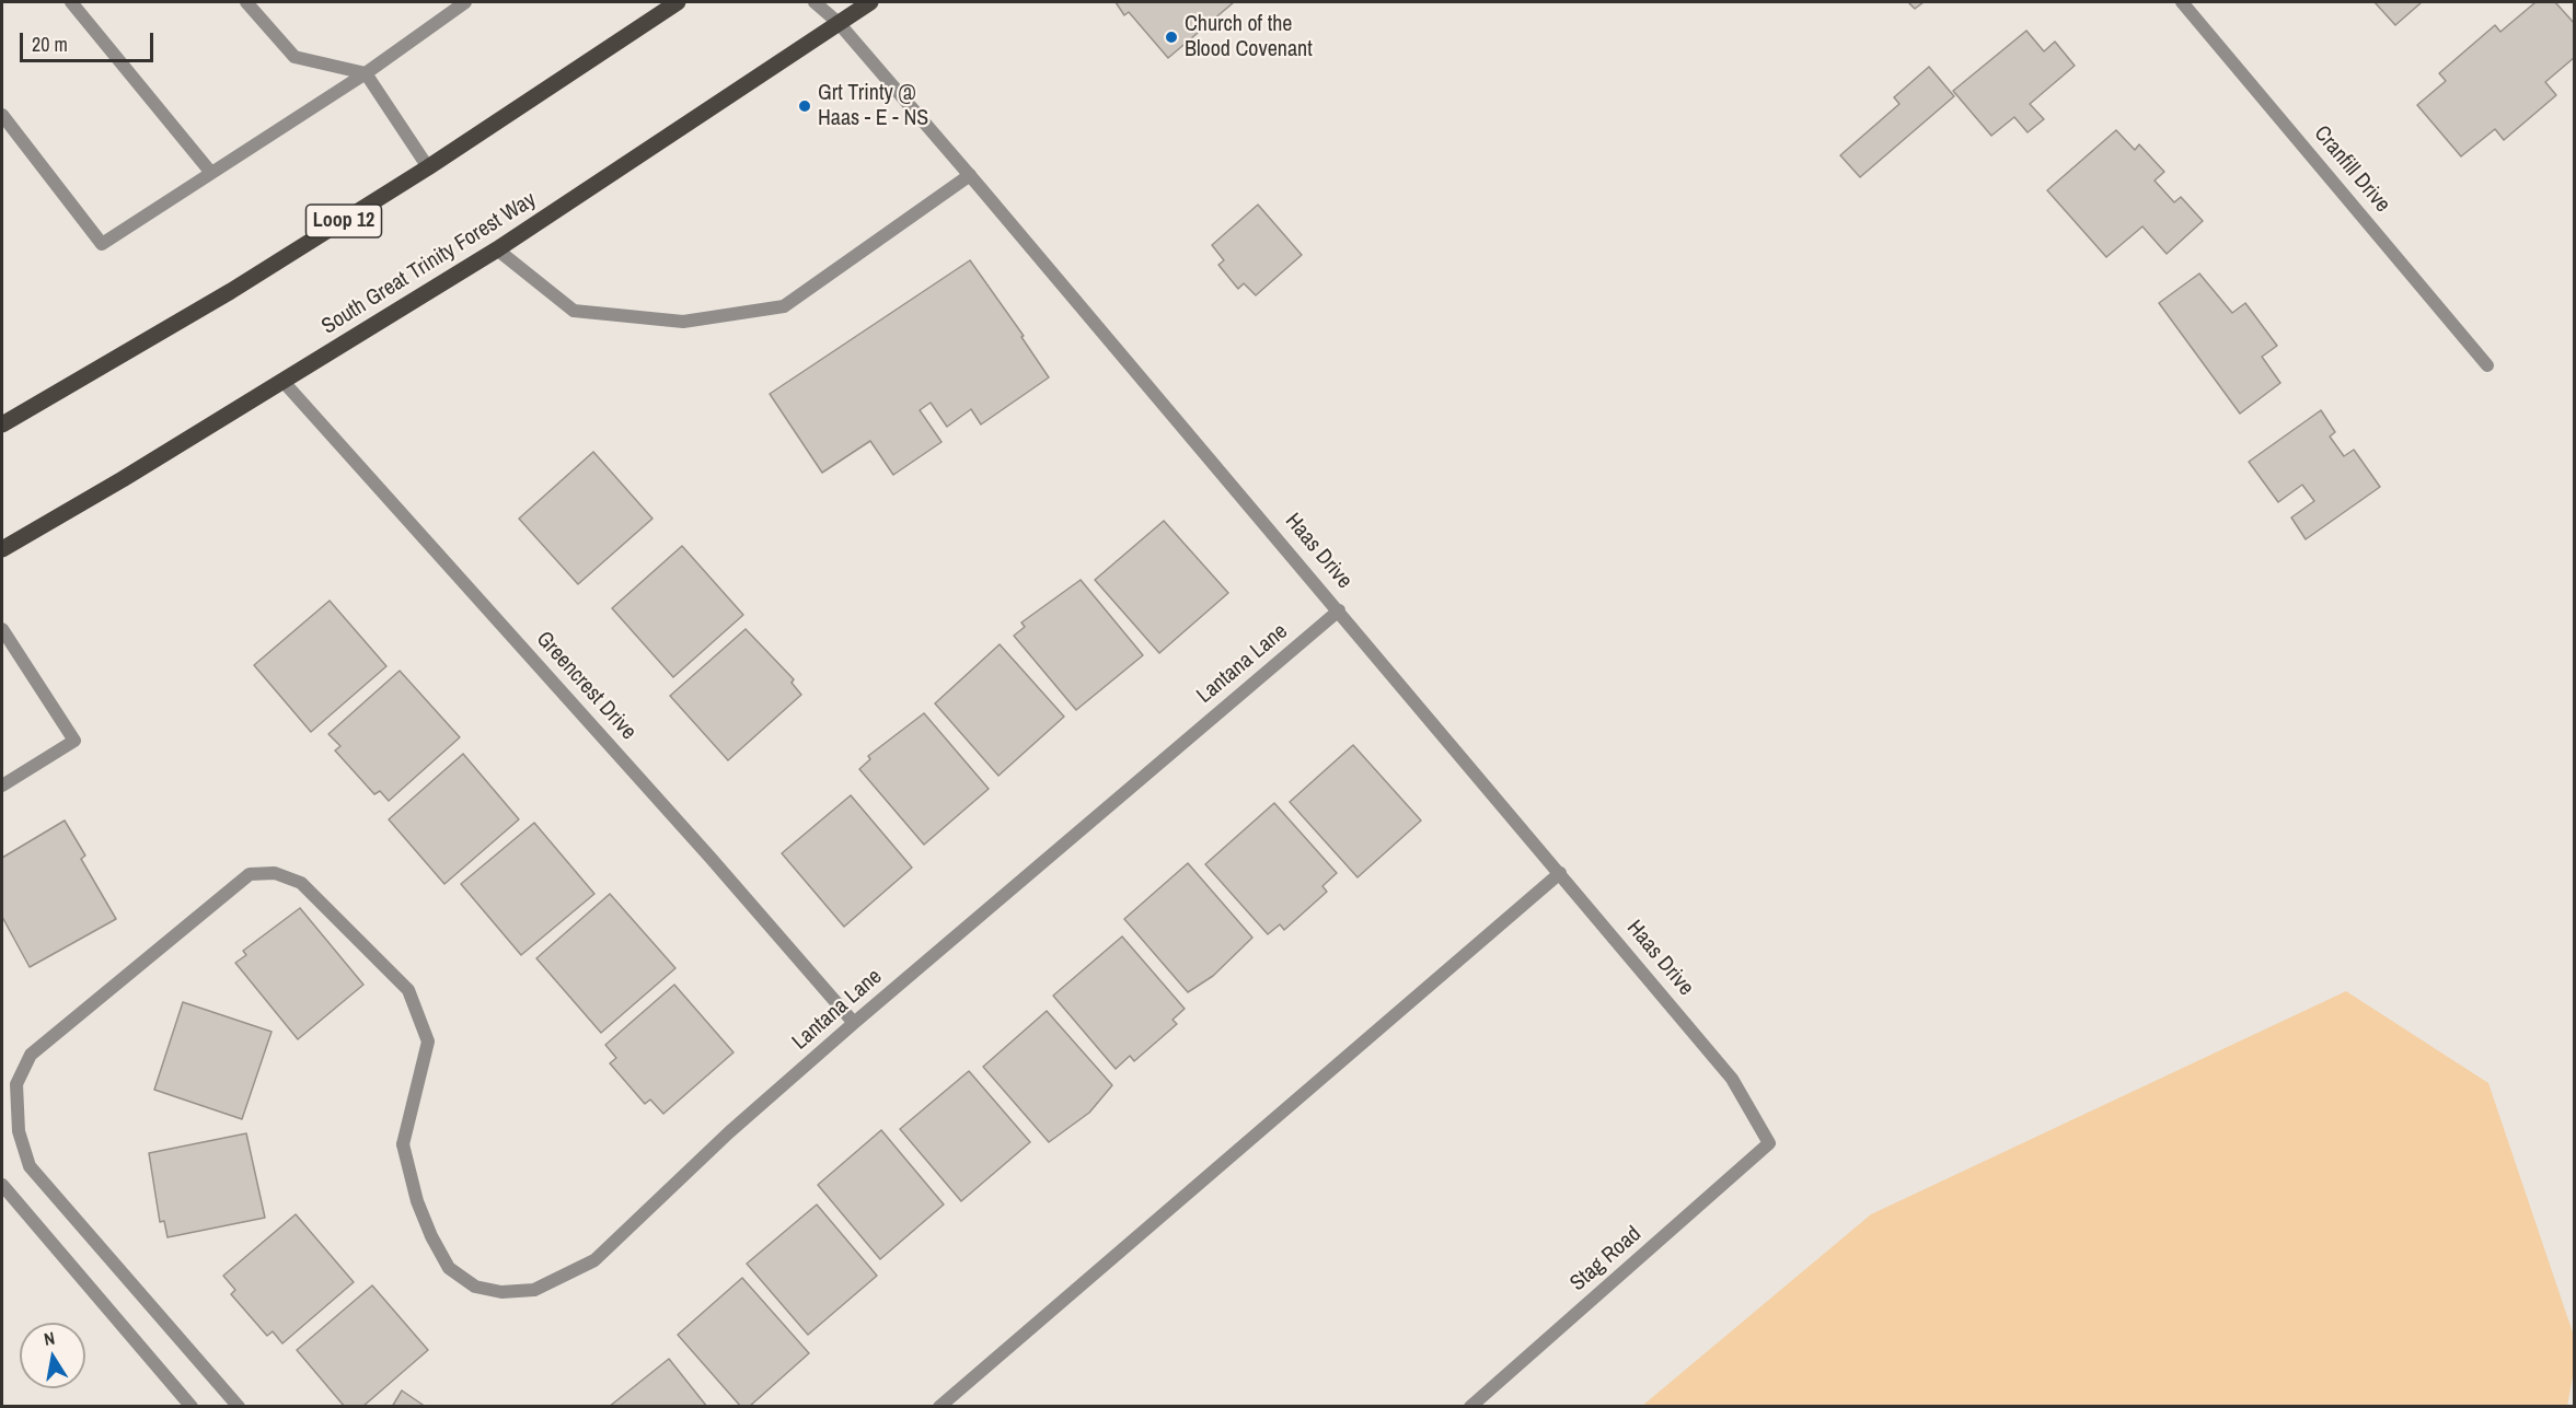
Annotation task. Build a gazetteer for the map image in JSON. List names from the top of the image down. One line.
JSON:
{"streets":{"main road":["Loop 12","South Great Trinity Forest Way"],"street":["Cranfill Drive","Haas Drive","Lantana Lane","Greencrest Drive","Stag Road"]},"crossings":[["South Great Trinity Forest Way","Haas Drive"],["South Great Trinity Forest Way","Greencrest Drive"],["Haas Drive","Lantana Lane"],["Haas Drive","Stag Road"],["Lantana Lane","Greencrest Drive"]],"places":["Church of the Blood Covenant","Grt Trinty @ Haas - E - NS"],"scale_bar":"20 m","north":"top"}
